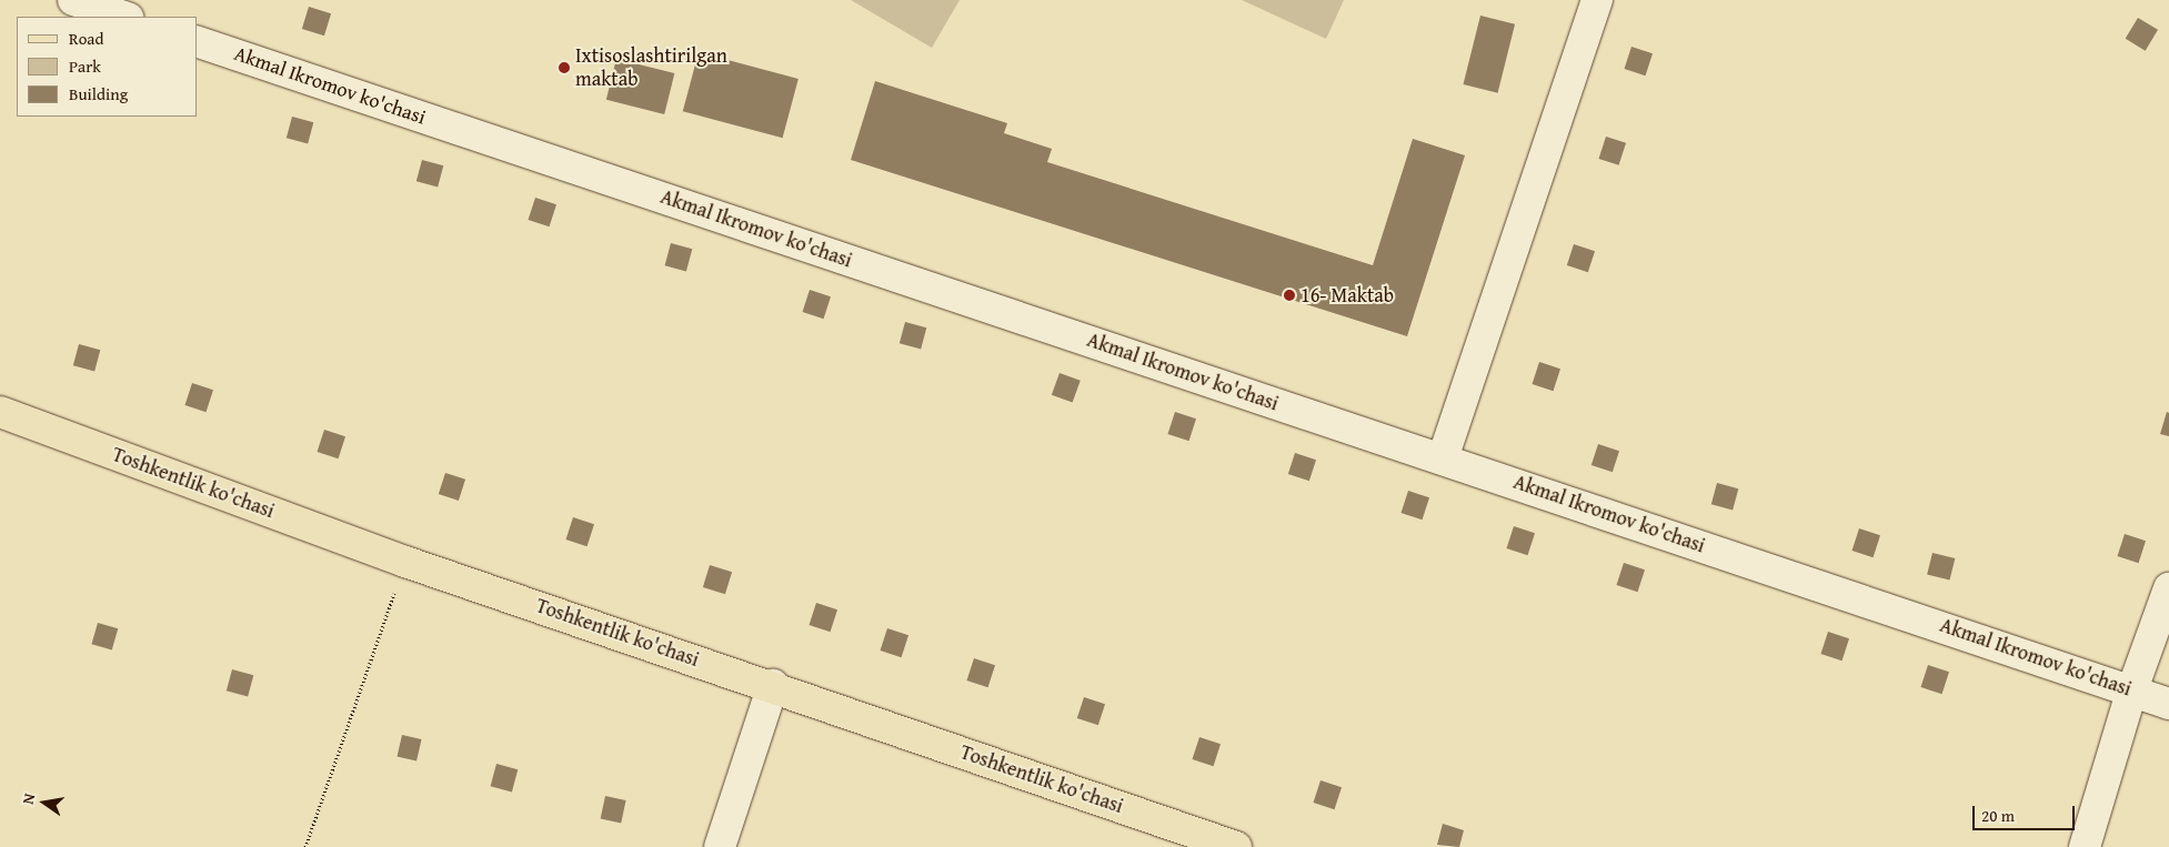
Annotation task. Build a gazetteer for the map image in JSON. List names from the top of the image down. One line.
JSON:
{"streets":{"main road":["Toshkentlik ko'chasi"],"street":["Akmal Ikromov ko'chasi"]},"places":["Ixtisoslashtirilgan maktab","16- Maktab"],"legend":["Road","Park","Building"],"scale_bar":"20 m","north":"left"}
